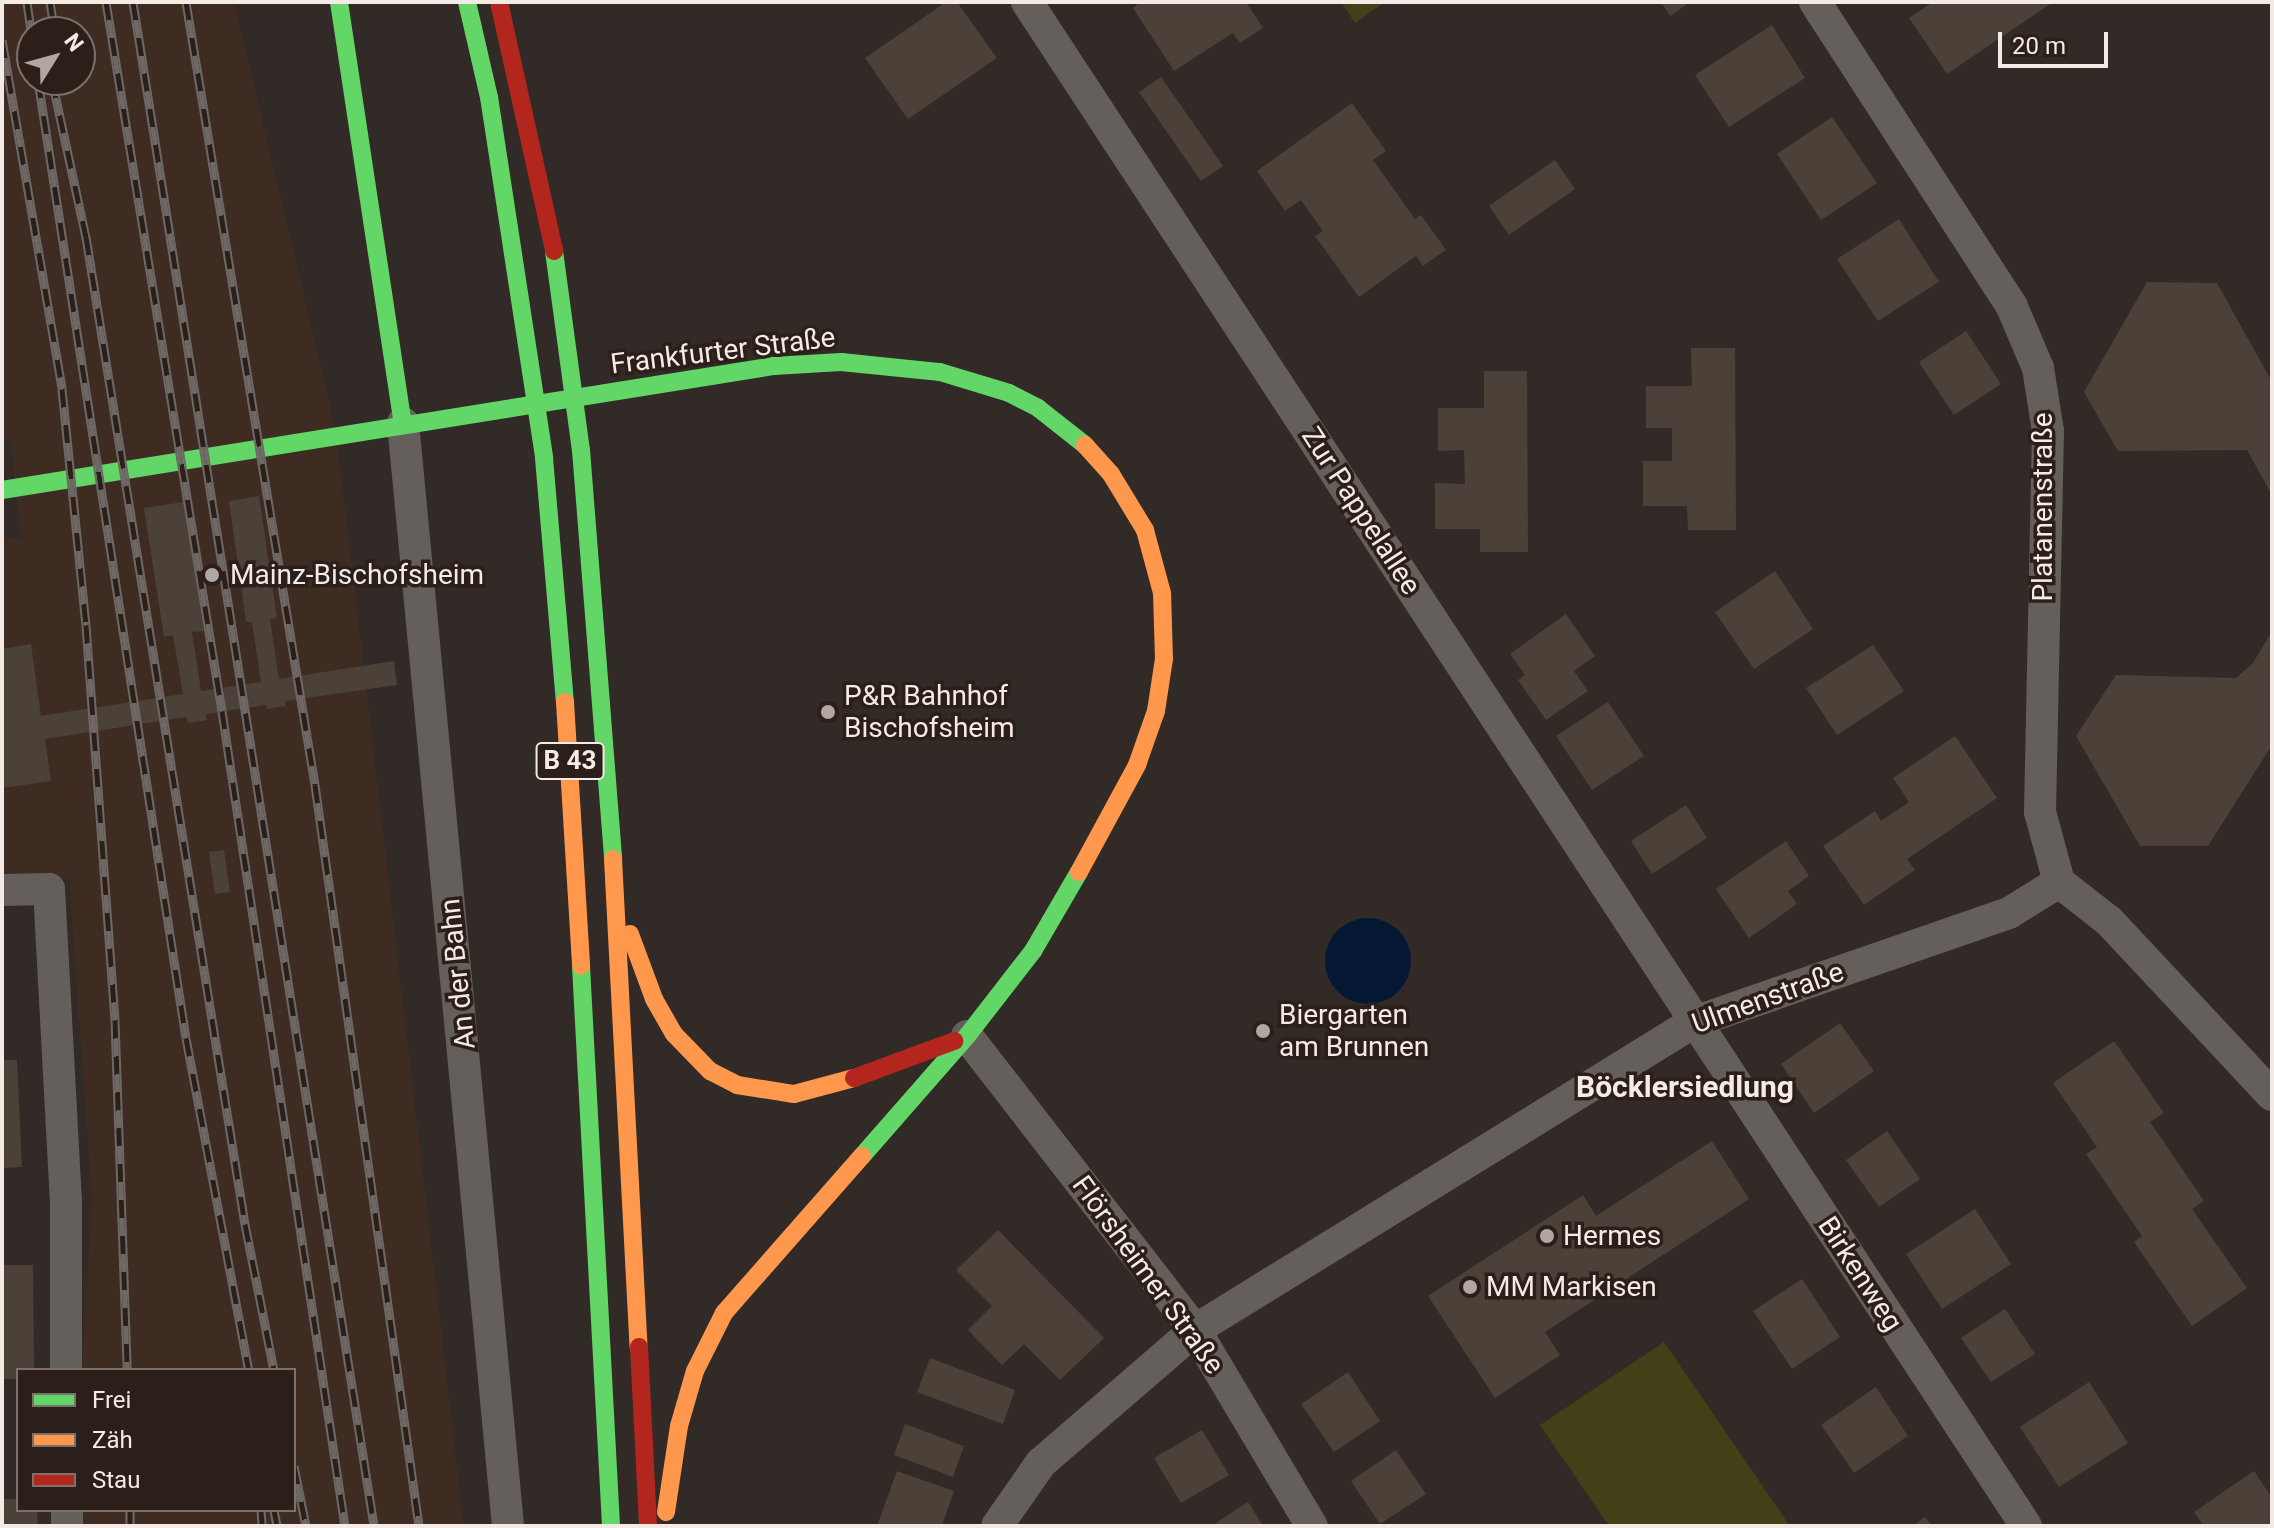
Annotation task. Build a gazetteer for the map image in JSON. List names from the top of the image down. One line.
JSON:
{"streets":{"main road":["Frankfurter Straße","B 43"],"street":["Platanenstraße","Zur Pappelallee","An der Bahn","Ulmenstraße","Birkenweg","Flörsheimer Straße"]},"crossings":[["Frankfurter Straße","An der Bahn"],["Frankfurter Straße","Flörsheimer Straße"],["Platanenstraße","Ulmenstraße"],["Zur Pappelallee","Ulmenstraße"],["Zur Pappelallee","Birkenweg"],["Ulmenstraße","Birkenweg"],["Ulmenstraße","Flörsheimer Straße"]],"districts":["Böcklersiedlung"],"places":["Mainz-Bischofsheim","P&R Bahnhof Bischofsheim","Biergarten am Brunnen","Hermes","MM Markisen"],"legend":["Frei","Zäh","Stau"],"scale_bar":"20 m","north":"top right"}
